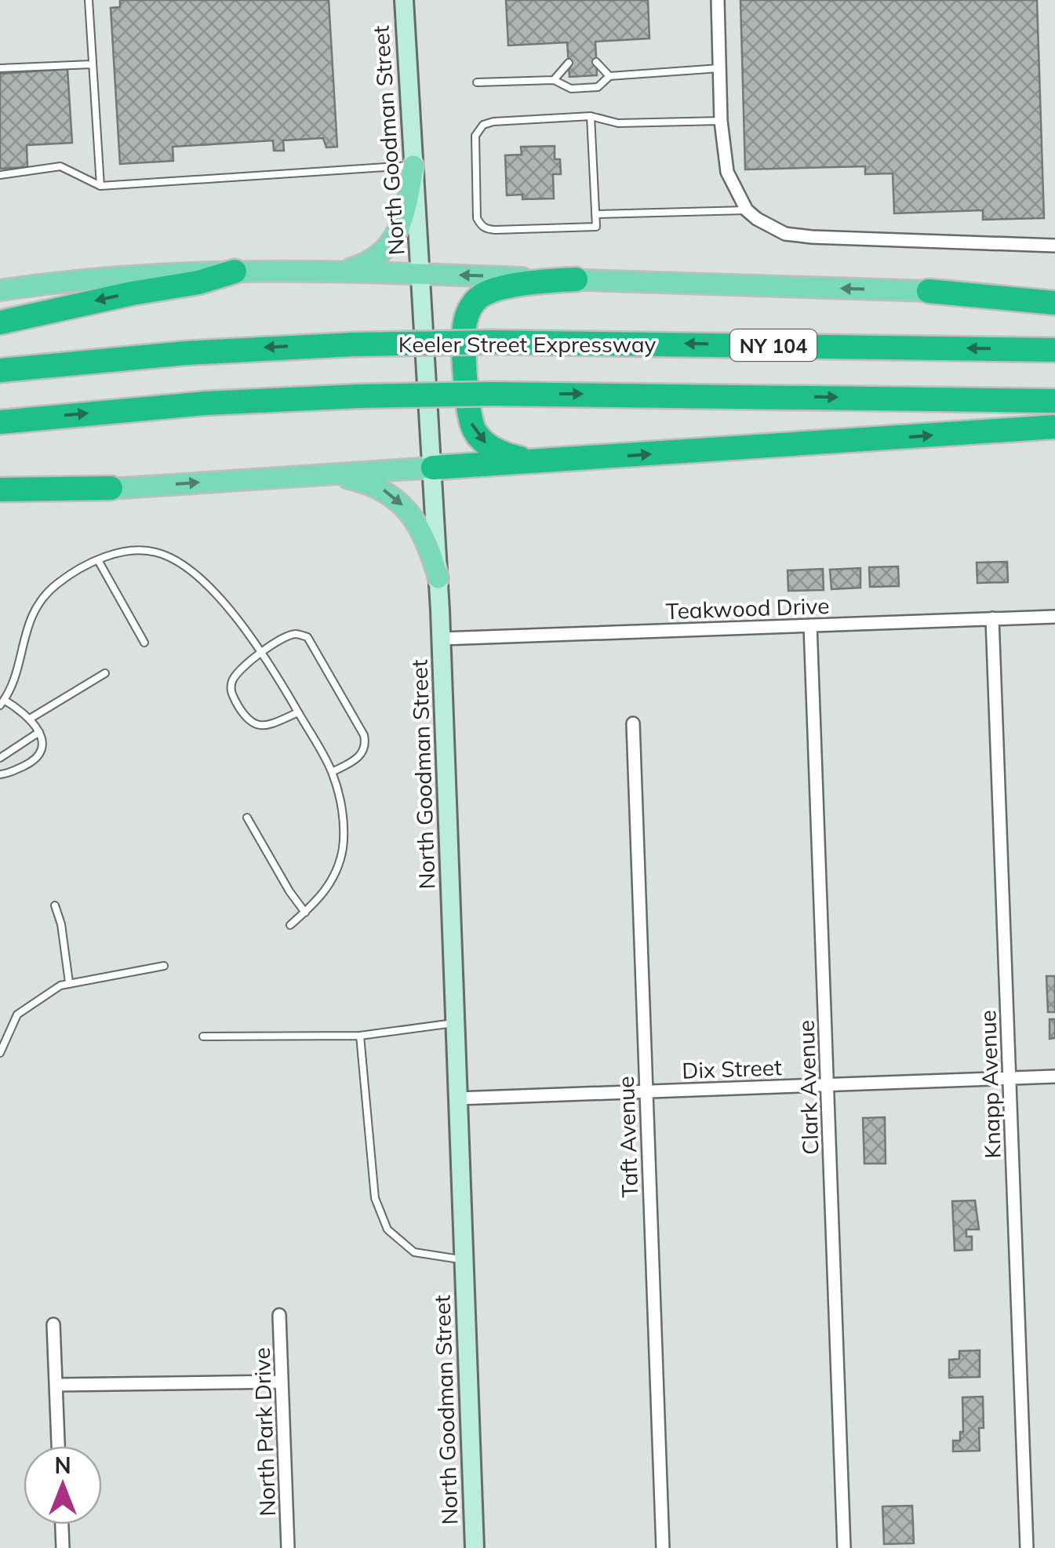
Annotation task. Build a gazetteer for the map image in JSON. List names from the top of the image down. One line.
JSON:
{"streets":{"highway":["Keeler Street Expressway","NY 104"],"main road":["North Goodman Street"],"street":["Teakwood Drive","Dix Street","Knapp Avenue","Clark Avenue","Taft Avenue","North Park Drive"]},"crossings":[["North Goodman Street","Teakwood Drive"],["North Goodman Street","Dix Street"],["Teakwood Drive","Knapp Avenue"],["Teakwood Drive","Clark Avenue"],["Dix Street","Knapp Avenue"],["Dix Street","Clark Avenue"],["Dix Street","Taft Avenue"]],"north":"top"}
